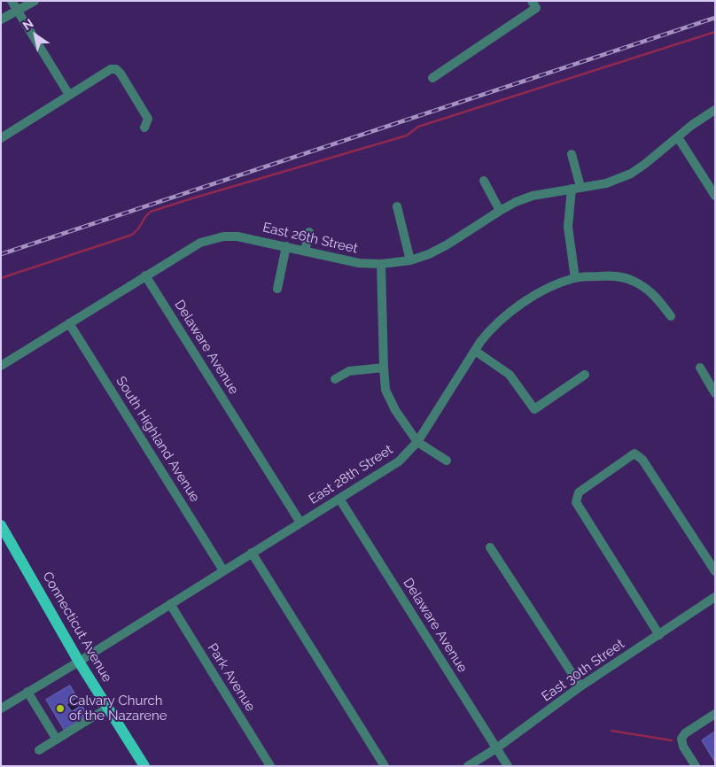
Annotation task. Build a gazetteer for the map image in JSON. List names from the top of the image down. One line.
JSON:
{"streets":{"main road":["Connecticut Avenue"],"street":["East 26th Street","Delaware Avenue","South Highland Avenue","East 28th Street","East 30th Street","Park Avenue"]},"crossings":[["East 26th Street","Delaware Avenue"],["East 26th Street","South Highland Avenue"],["Delaware Avenue","East 28th Street"],["Delaware Avenue","East 30th Street"],["South Highland Avenue","East 28th Street"],["East 28th Street","Connecticut Avenue"],["East 28th Street","Park Avenue"]],"places":["Calvary Church of the Nazarene"],"north":"top left"}
